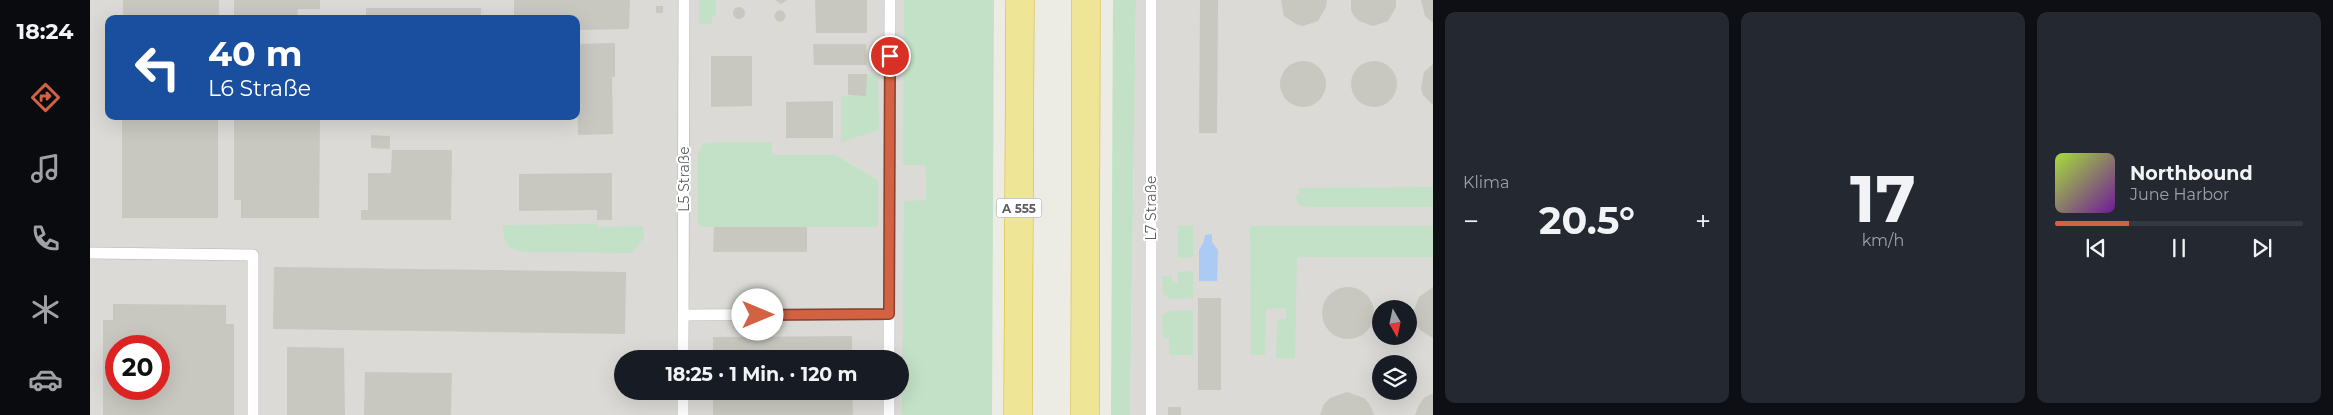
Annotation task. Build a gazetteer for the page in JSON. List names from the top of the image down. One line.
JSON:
{"streets":{"highway":["A 555"],"lane":["L5 Straße","L7 Straße"]},"north":"bottom","page":{"tabs":"18:24","tile":["Klima",["17","km/h"]],"turn":["40 m","L6 Straße"],"song":["Northbound","June Harbor"],"heat":["−","20.5°","+"],"limit":"20","trip":"18:25 · 1 Min. · 120 m"}}
